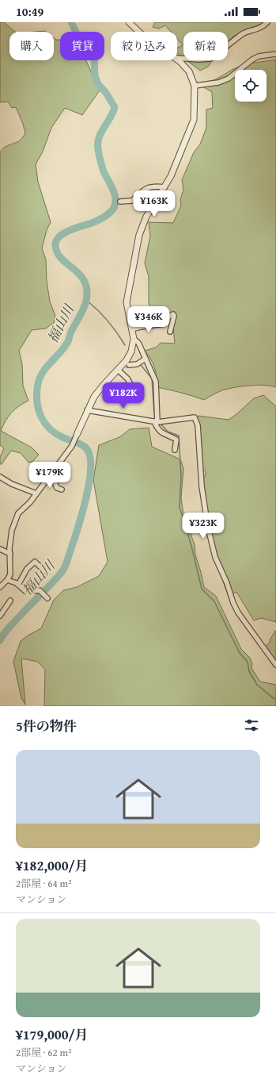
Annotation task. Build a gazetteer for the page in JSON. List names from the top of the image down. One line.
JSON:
{"water":["福山川"],"page":{"status":"10:49","chip":["購入","賃貸","絞り込み","新着"],"price":["¥163K","¥346K","¥182K","¥179K","¥323K"],"heading":"5件の物件","list":[{"name":"¥182,000/月","note":"2部屋 · 64 m² · マンション"},{"name":"¥179,000/月","note":"2部屋 · 62 m² · マンション"}]}}
